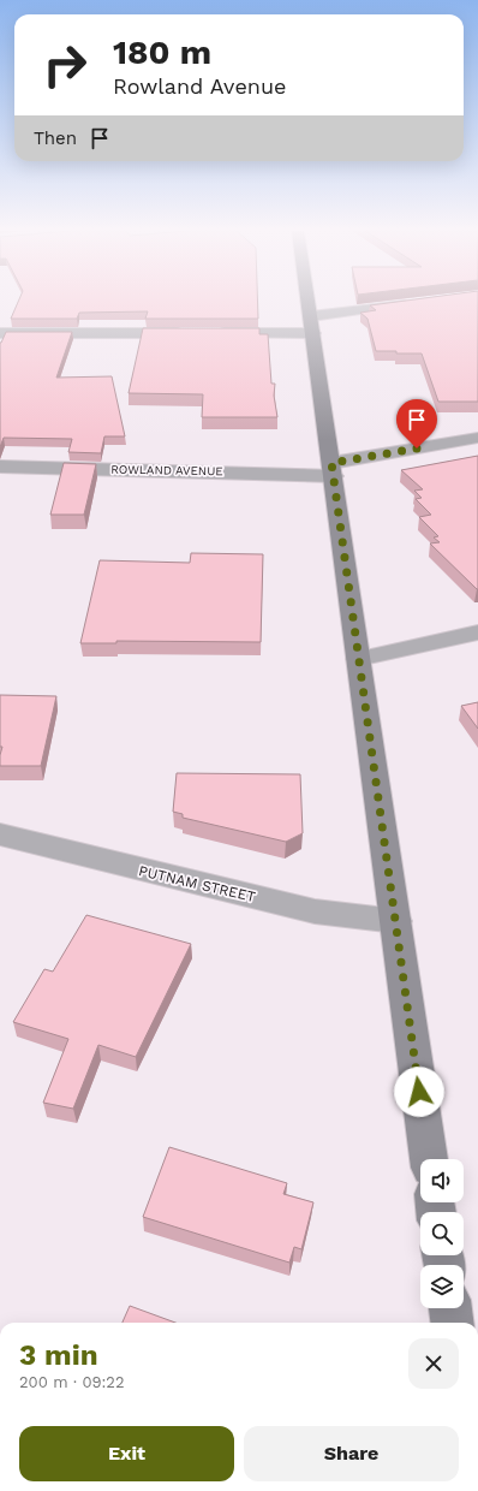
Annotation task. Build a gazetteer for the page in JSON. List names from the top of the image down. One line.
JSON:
{"streets":{"street":["ROWLAND AVENUE","PUTNAM STREET"]},"page":{"turn":["180 m","Rowland Avenue"],"then":"Then","heading":["3 min","200 m · 09:22"],"buttons":["Exit","Share"]}}
